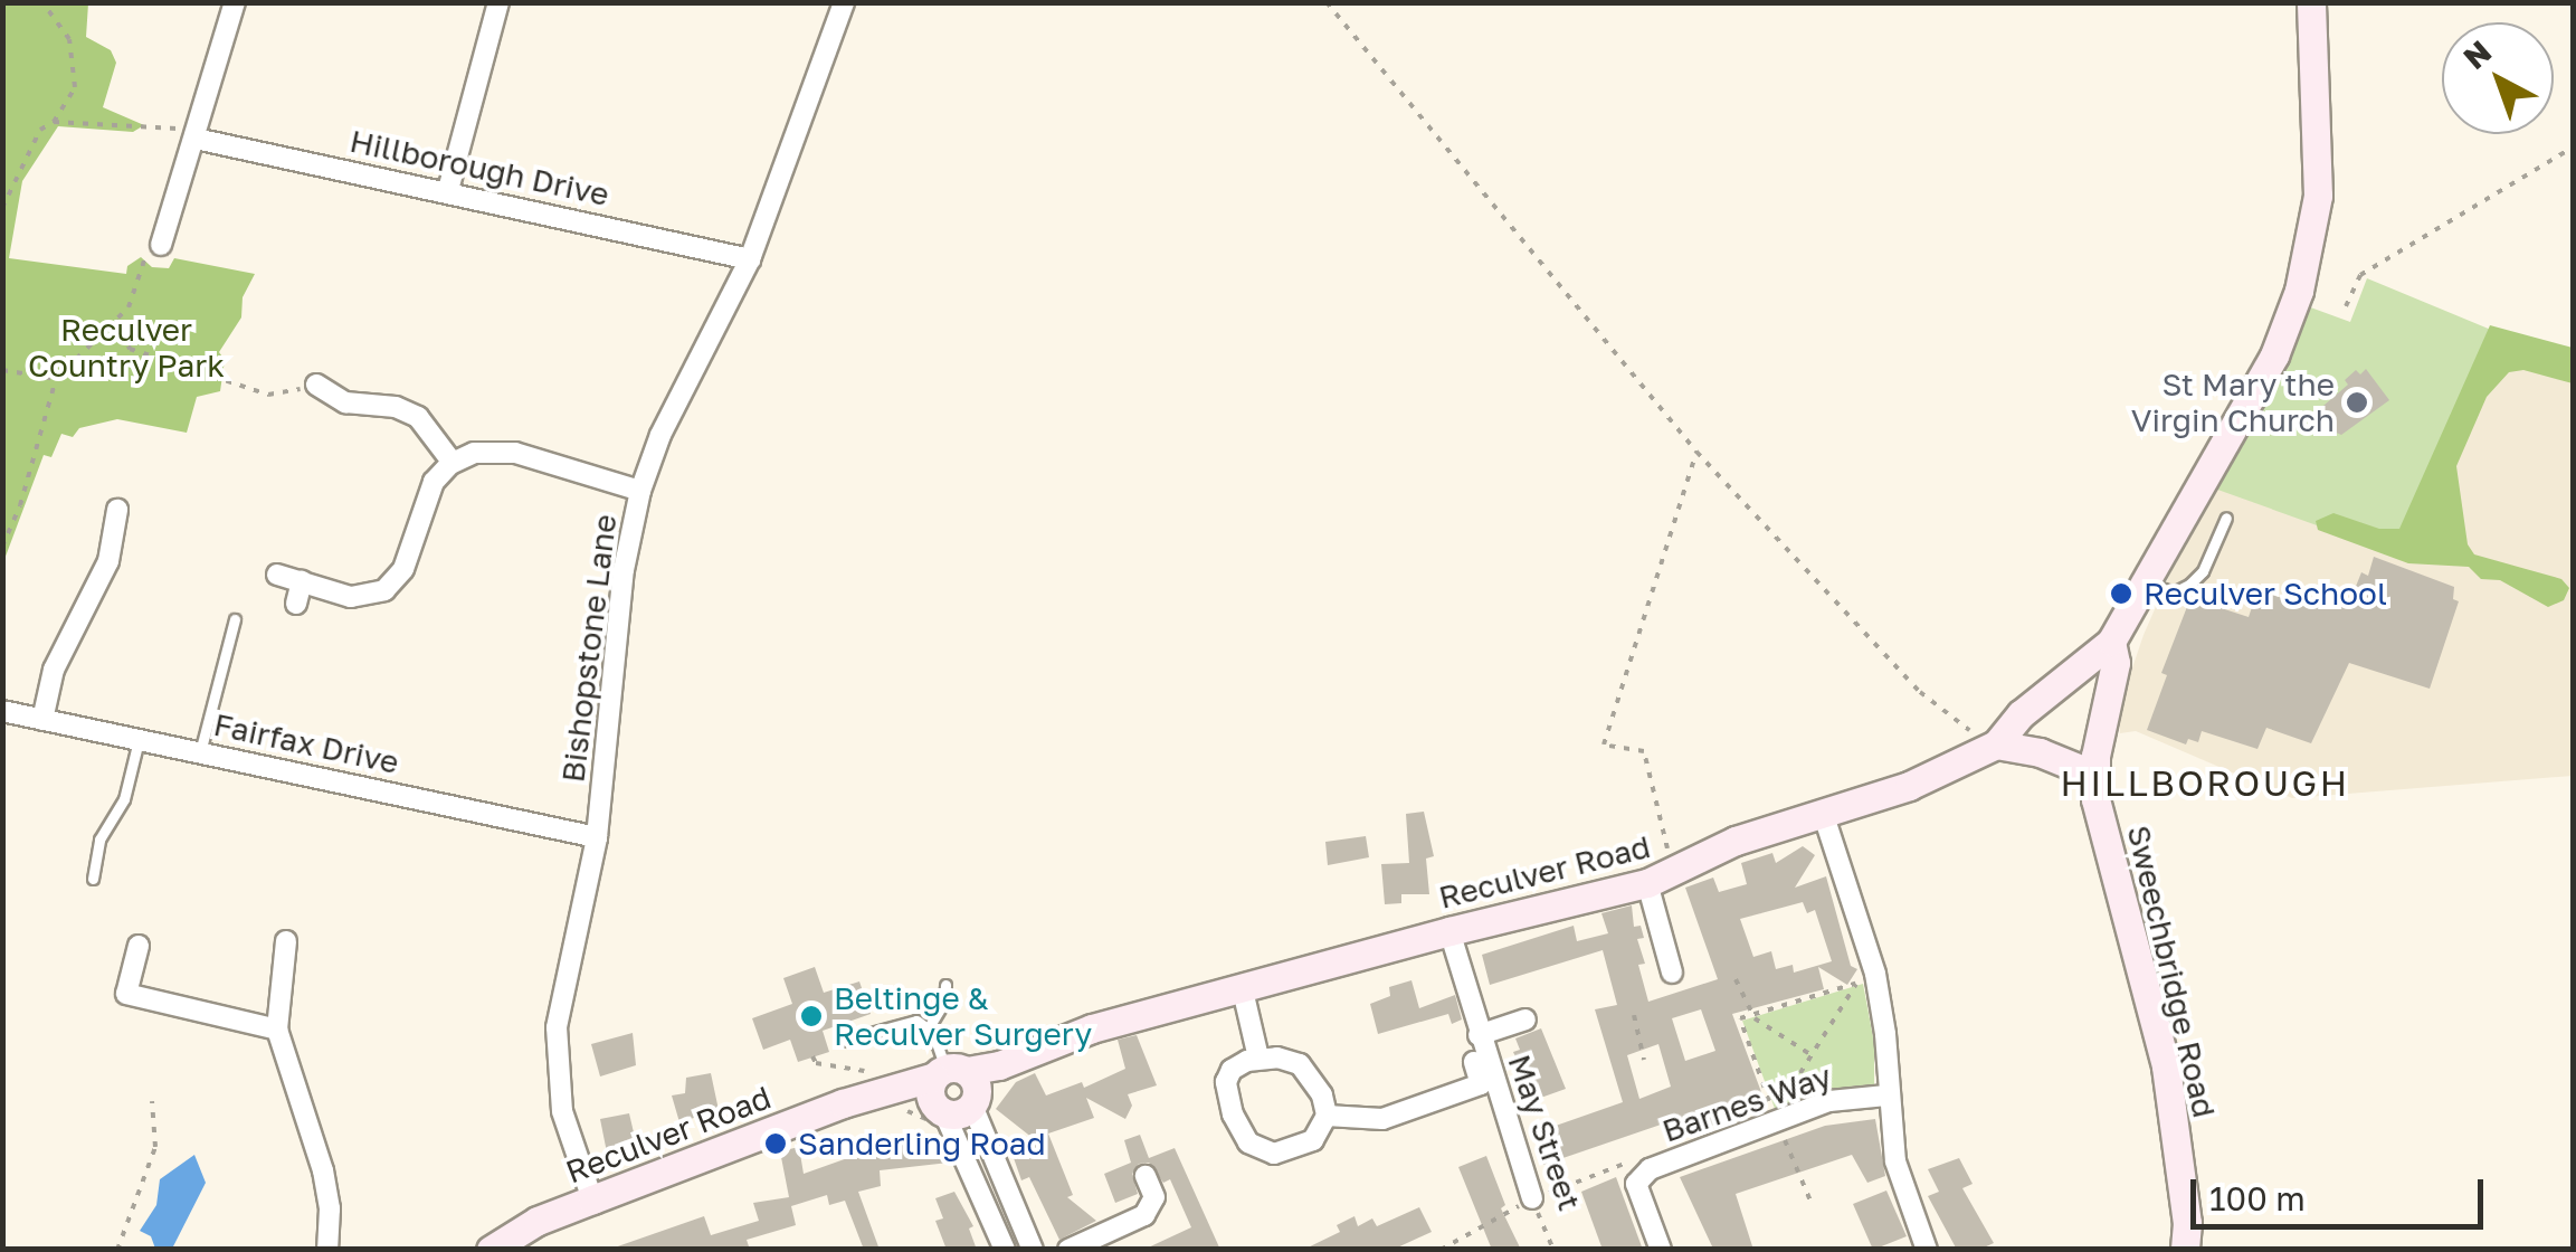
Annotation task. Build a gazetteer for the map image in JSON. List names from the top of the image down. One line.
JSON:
{"streets":{"street":["Hillborough Drive","Bishopstone Lane","Fairfax Drive","Reculver Road","Sweechbridge Road","Barnes Way","May Street"]},"crossings":[["Hillborough Drive","Bishopstone Lane"],["Bishopstone Lane","Fairfax Drive"],["Bishopstone Lane","Reculver Road"],["Reculver Road","May Street"]],"districts":["HILLBOROUGH"],"parks":["Reculver Country Park"],"places":["St Mary the Virgin Church","Reculver School","Beltinge & Reculver Surgery","Sanderling Road"],"scale_bar":"100 m","north":"top left"}
